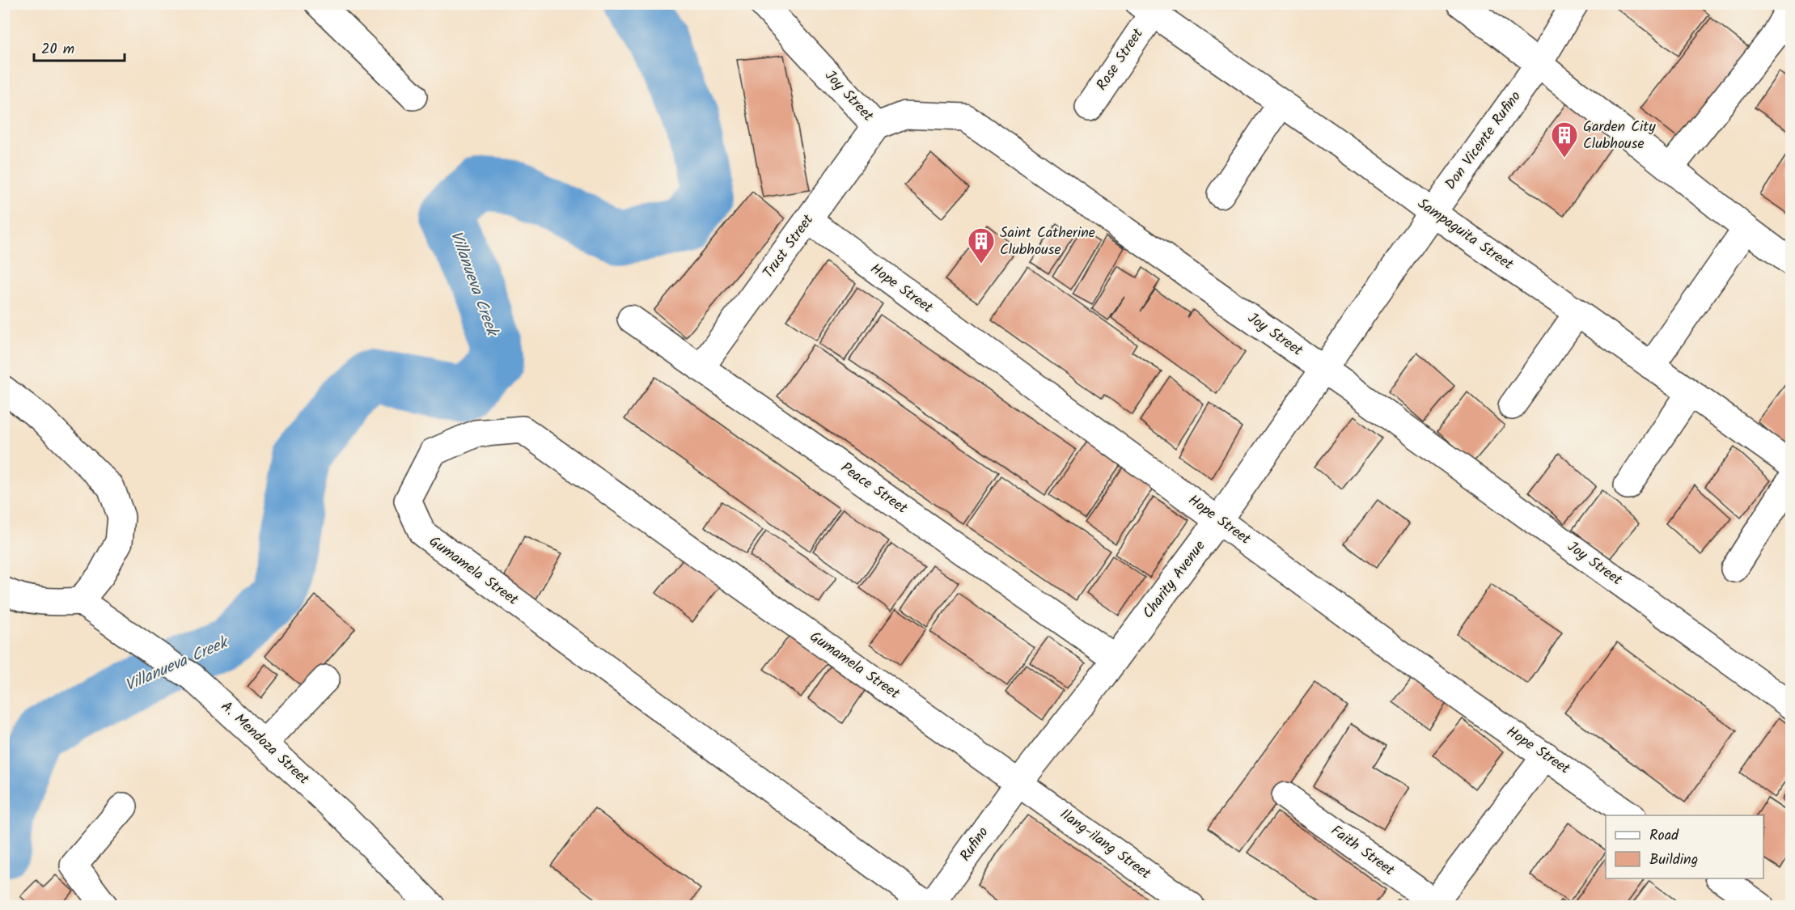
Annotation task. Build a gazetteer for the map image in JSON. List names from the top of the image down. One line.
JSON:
{"streets":{"street":["Rose Street","Joy Street","Don Vicente Rufino","Sampaguita Street","Trust Street","Hope Street","Peace Street","Gumamela Street","Charity Avenue","A. Mendoza Street","Rufino","Ilang-ilang Street","Faith Street"]},"crossings":[["Rose Street","Sampaguita Street"],["Joy Street","Trust Street"],["Joy Street","Charity Avenue"],["Don Vicente Rufino","Sampaguita Street"],["Don Vicente Rufino","Charity Avenue"],["Trust Street","Hope Street"],["Trust Street","Peace Street"],["Hope Street","Charity Avenue"],["Peace Street","Charity Avenue"],["Gumamela Street","Charity Avenue"],["Gumamela Street","Rufino"],["Gumamela Street","Ilang-ilang Street"],["Charity Avenue","Rufino"],["Charity Avenue","Ilang-ilang Street"],["Rufino","Ilang-ilang Street"]],"water":["Villanueva Creek"],"places":{"building":["Garden City Clubhouse","Saint Catherine Clubhouse"]},"legend":["Road","Building"],"scale_bar":"20 m"}
